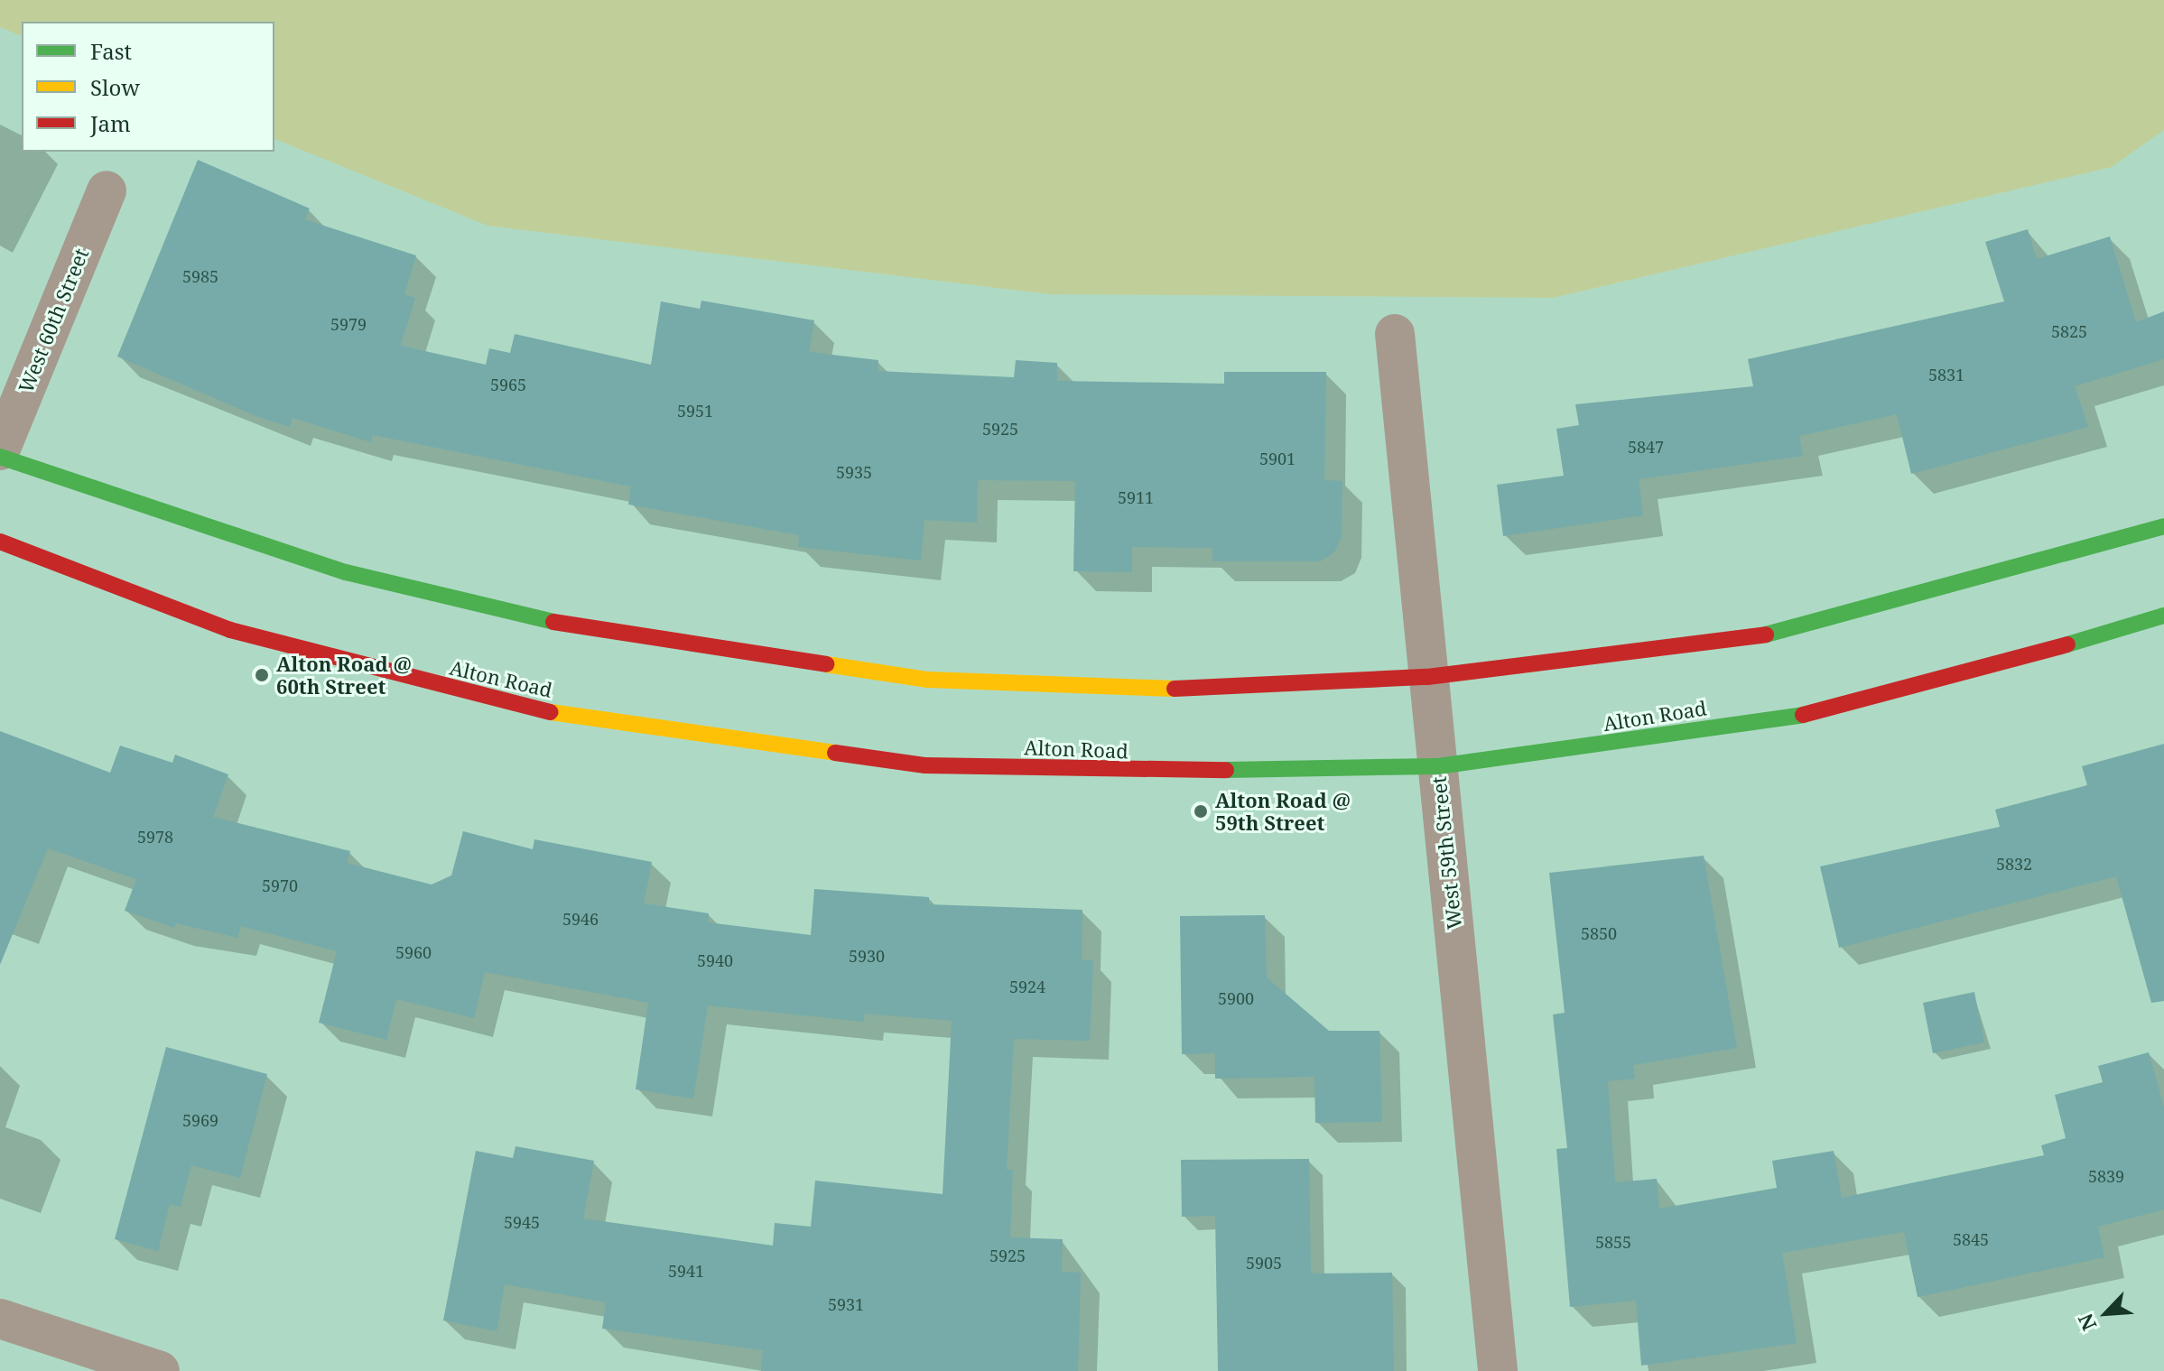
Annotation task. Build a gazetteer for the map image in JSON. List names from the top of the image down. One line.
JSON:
{"streets":{"main road":["Alton Road"],"street":["West 60th Street","West 59th Street"]},"crossings":[["Alton Road","West 59th Street"]],"places":["Alton Road @ 60th Street","Alton Road @ 59th Street"],"house_numbers":["5985","5979","5825","5831","5965","5951","5925","5847","5901","5935","5911","5978","5832","5970","5946","5850","5960","5930","5940","5924","5900","5969","5839","5945","5845","5855","5925","5905","5941","5931"],"legend":["Fast","Slow","Jam"],"north":"bottom left"}
